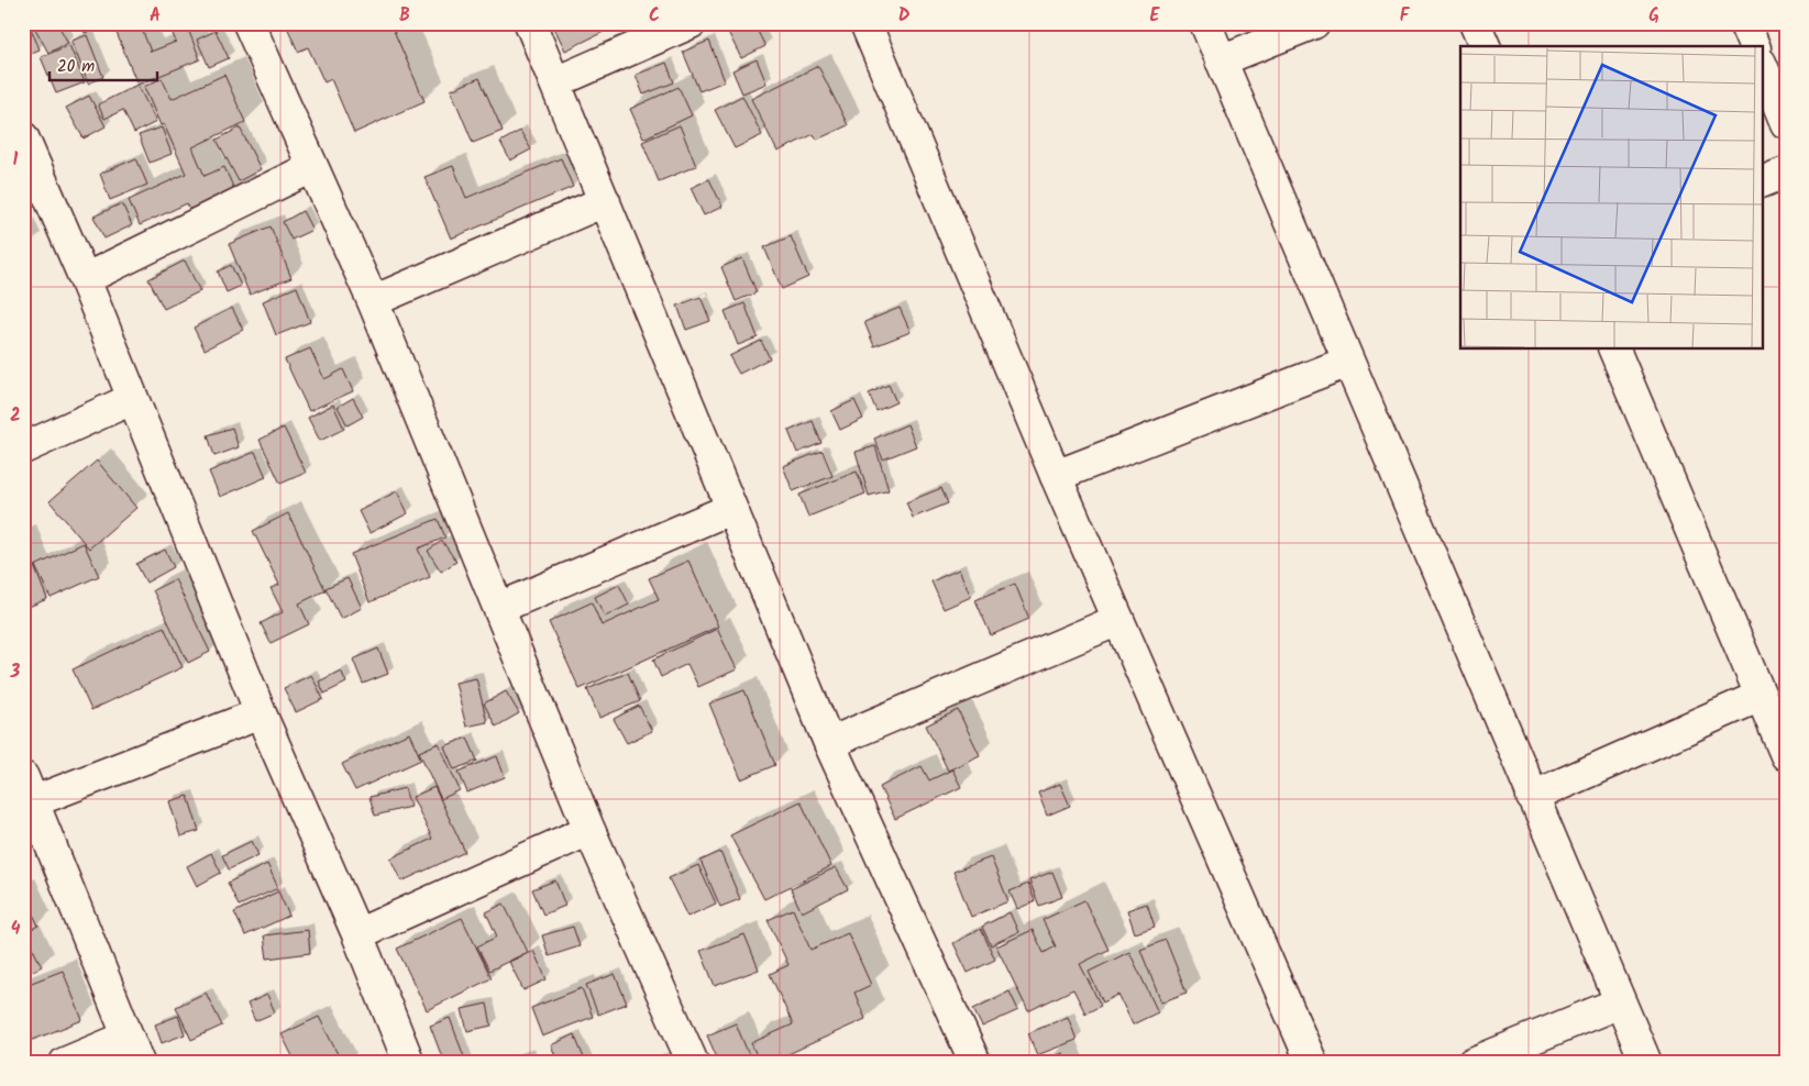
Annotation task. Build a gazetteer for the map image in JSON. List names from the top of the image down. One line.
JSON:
{"scale_bar":"20 m","grid":{"columns":["A","B","C","D","E","F","G"],"rows":["1","2","3","4"]}}
